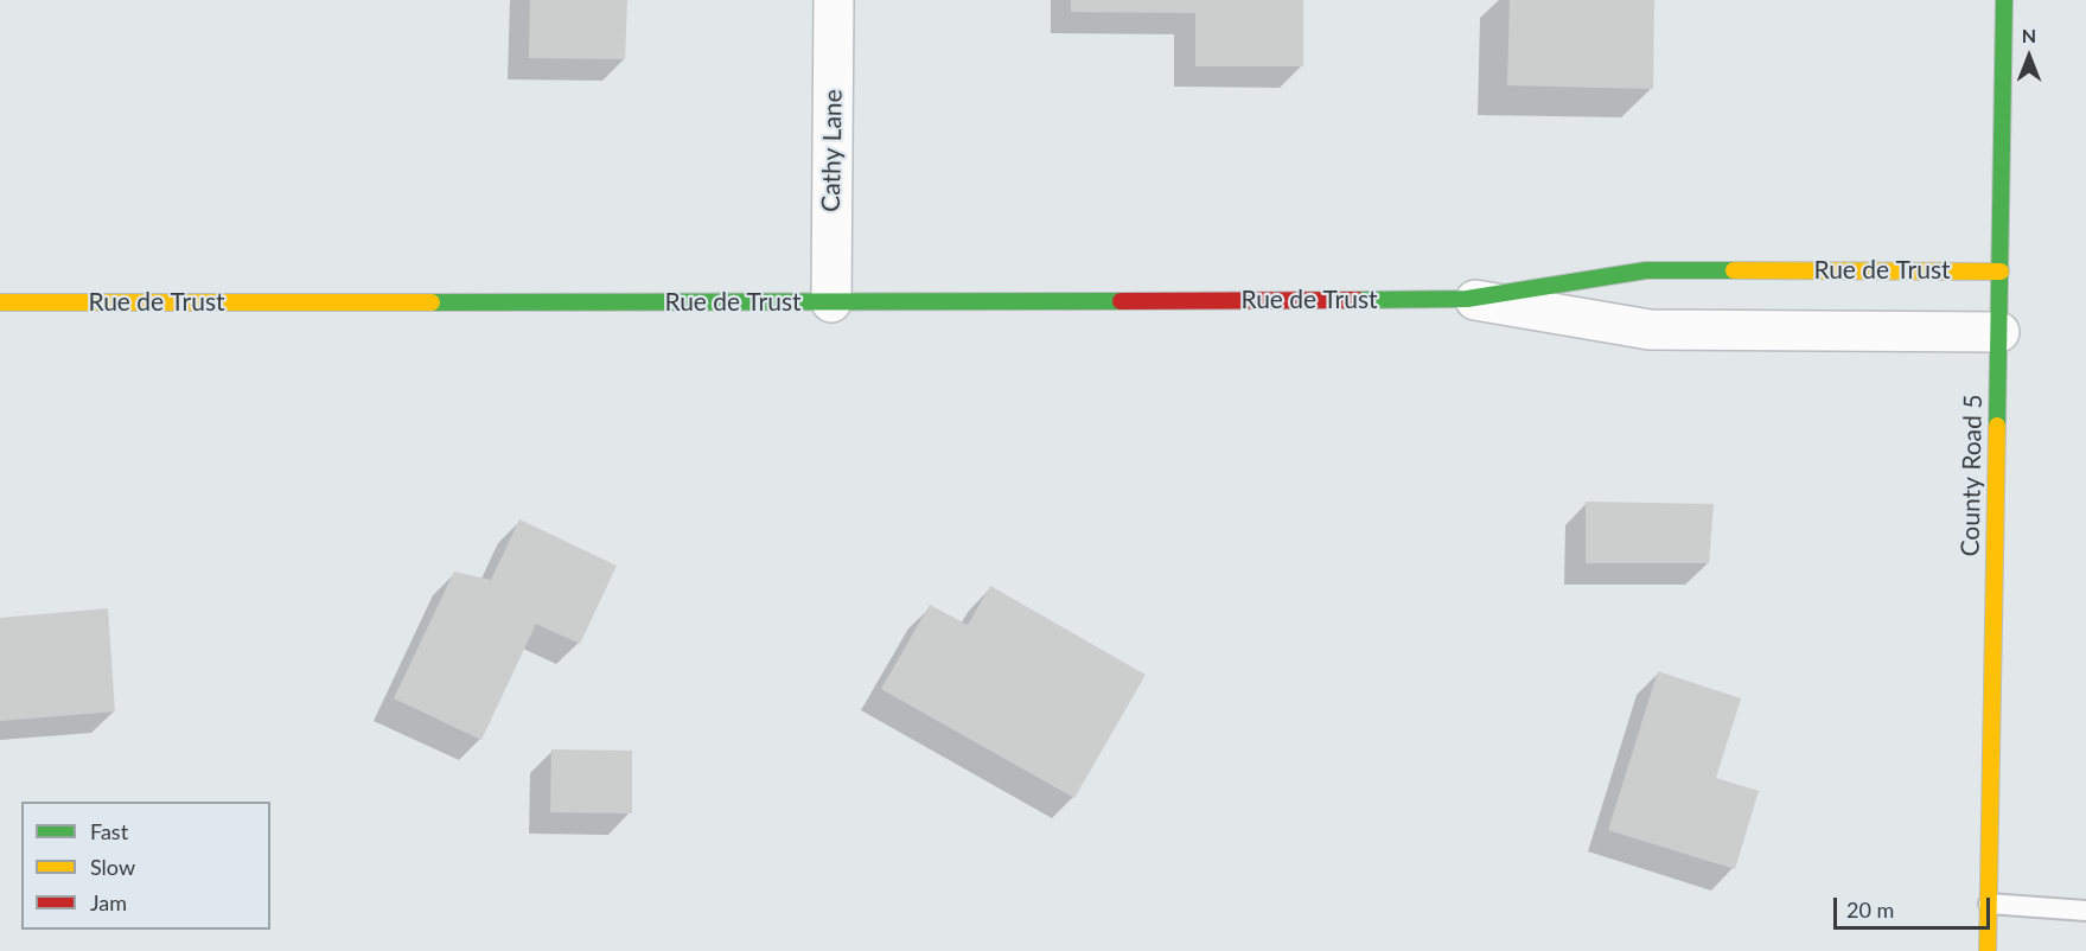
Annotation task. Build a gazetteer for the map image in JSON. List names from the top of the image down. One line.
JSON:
{"streets":{"street":["Cathy Lane","Rue de Trust","County Road 5"]},"crossings":[["Cathy Lane","Rue de Trust"],["Rue de Trust","County Road 5"]],"legend":["Fast","Slow","Jam"],"scale_bar":"20 m","north":"top"}
